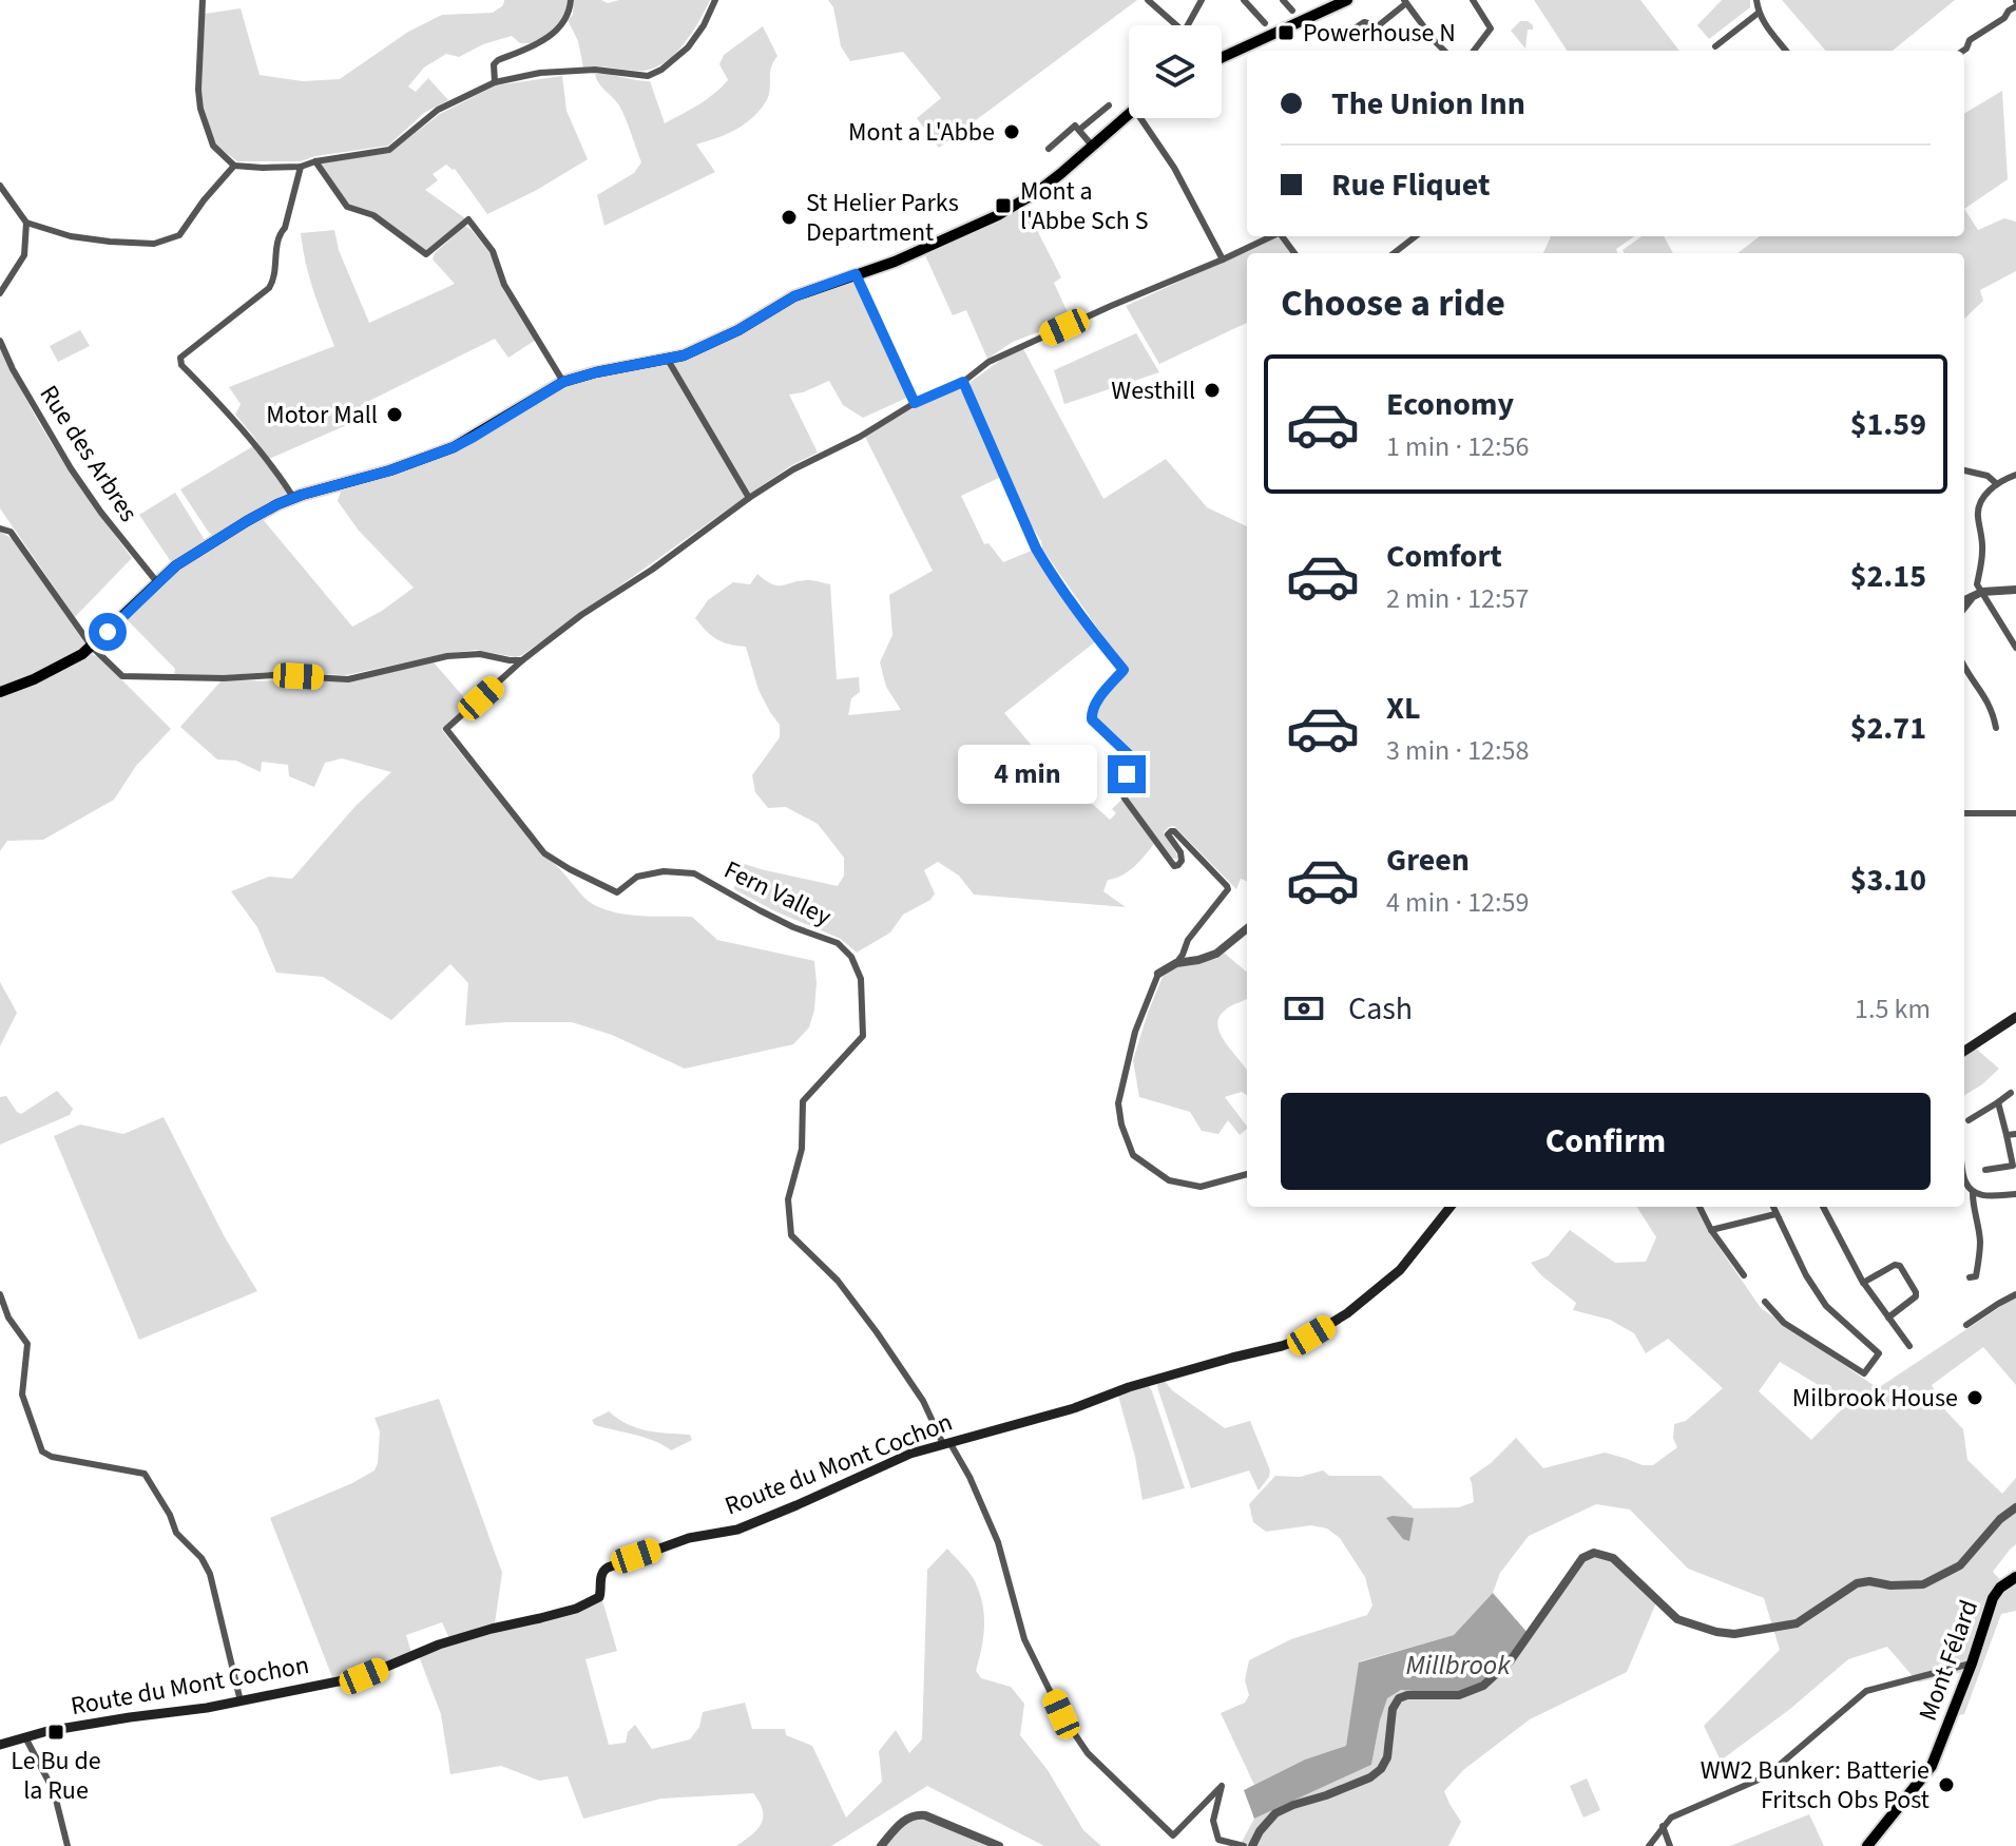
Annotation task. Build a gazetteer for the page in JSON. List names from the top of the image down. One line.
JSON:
{"streets":{"main road":["Route du Mont Cochon","Mont Félard"],"street":["Rue des Arbres","Fern Valley"]},"crossings":[["Fern Valley","Route du Mont Cochon"]],"water":["Millbrook"],"places":{"transit":["Powerhouse N","Mont a l'Abbe Sch S","Le Bu de la Rue"],"other":["Mont a L'Abbe","St Helier Parks Department","Westhill","Motor Mall","Milbrook House","WW2 Bunker: Batterie Fritsch Obs Post"]},"page":{"banner":["The Union Inn","Rue Fliquet"],"heading":"Choose a ride","list":[{"name":"Economy","note":"1 min · 12:56","value":"$1.59"},{"name":"Comfort","note":"2 min · 12:57","value":"$2.15"},{"name":"XL","note":"3 min · 12:58","value":"$2.71"},{"name":"Green","note":"4 min · 12:59","value":"$3.10"}],"bubble":"4 min","pay":["Cash","1.5 km"],"buttons":"Confirm"}}
